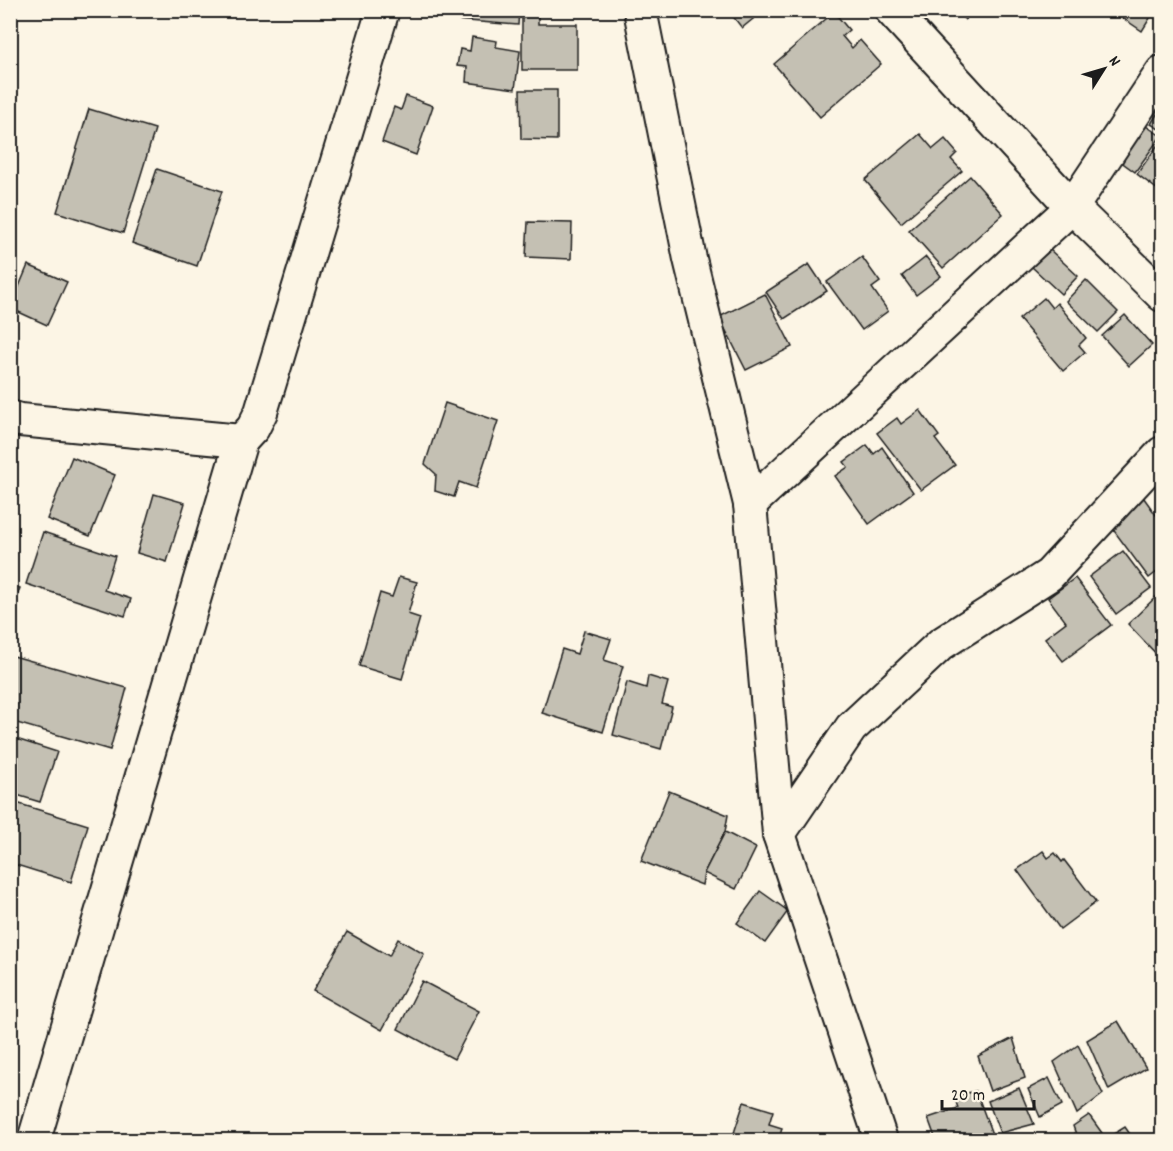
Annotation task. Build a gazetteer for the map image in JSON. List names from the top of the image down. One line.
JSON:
{"scale_bar":"20 m","north":"top right"}
